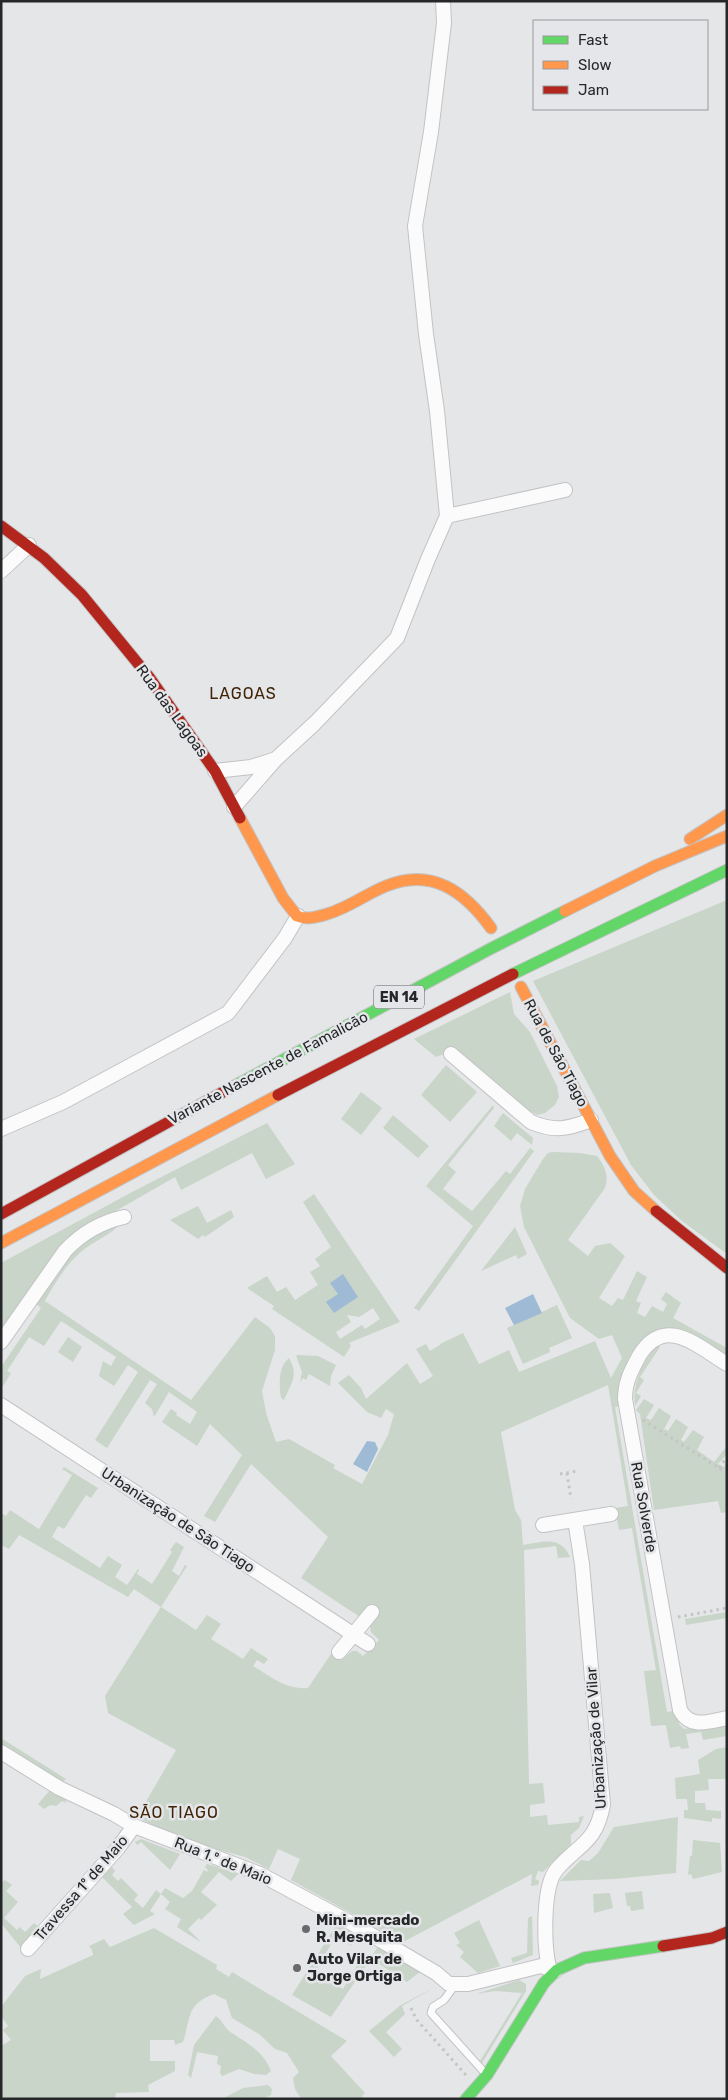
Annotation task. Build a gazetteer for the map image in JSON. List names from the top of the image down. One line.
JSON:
{"streets":{"main road":["Rua das Lagoas","EN 14","Rua de São Tiago","Variante Nascente de Famalicão"],"street":["Rua Solverde","Urbanização de São Tiago","Urbanização de Vilar","Rua 1.º de Maio","Travessa 1º de Maio"]},"crossings":[["Rua 1.º de Maio","Travessa 1º de Maio"]],"districts":["LAGOAS","SÃO TIAGO"],"places":["Mini-mercado R. Mesquita","Auto Vilar de Jorge Ortiga"],"legend":["Fast","Slow","Jam"]}
